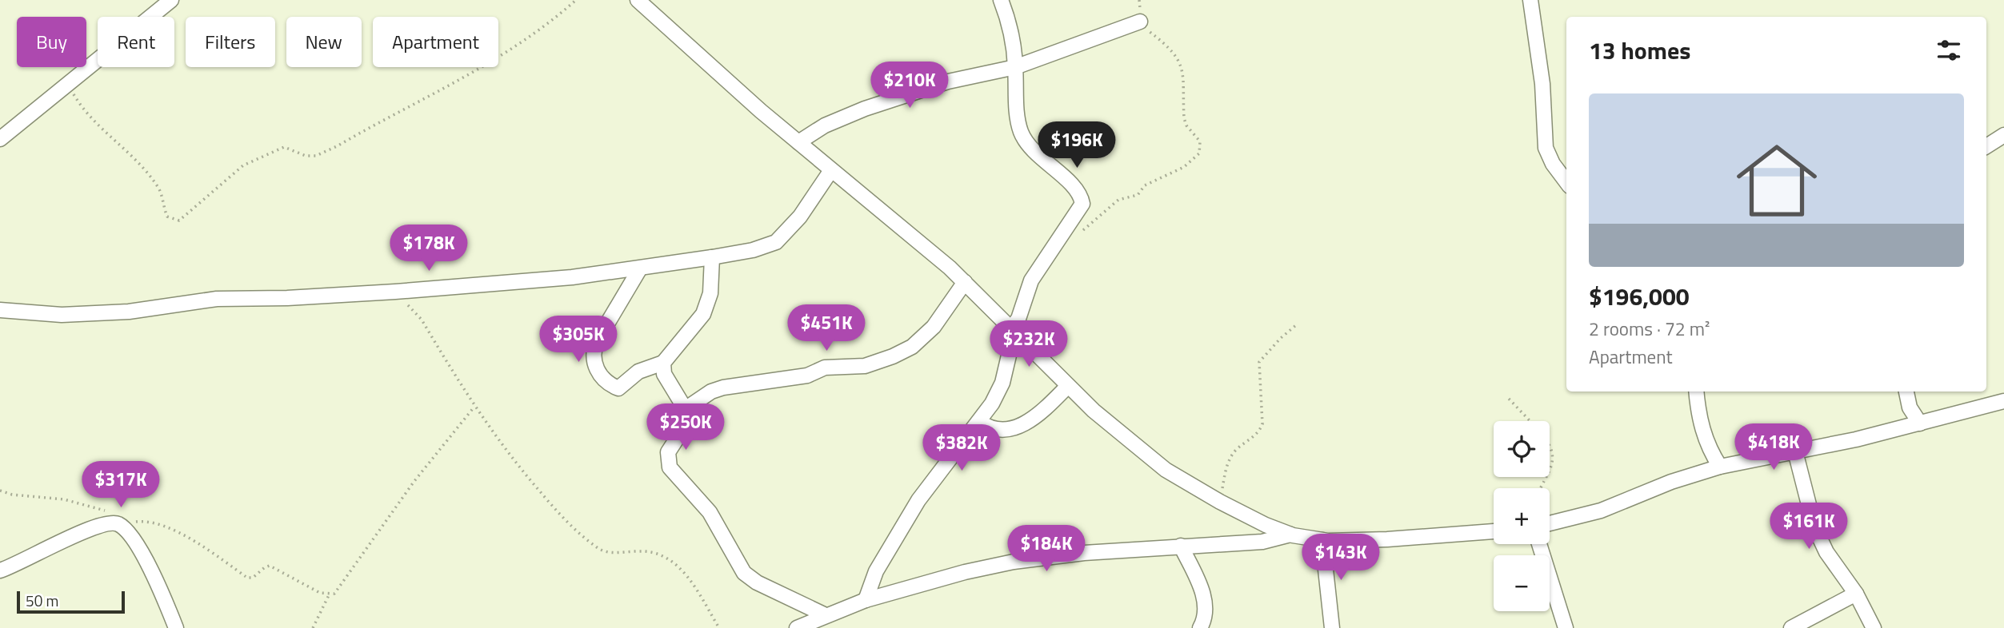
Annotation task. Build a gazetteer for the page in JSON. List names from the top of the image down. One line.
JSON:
{"scale_bar":"50 m","page":{"chip":["Buy","Rent","Filters","New","Apartment"],"heading":"13 homes","price":["$210K","$196K","$178K","$451K","$305K","$232K","$250K","$418K","$382K","$317K","$161K","$184K","$143K"],"list":[{"name":"$196,000","note":"2 rooms · 72 m² · Apartment"}],"map_buttons":["+","−"],"scale":"50 m"}}
